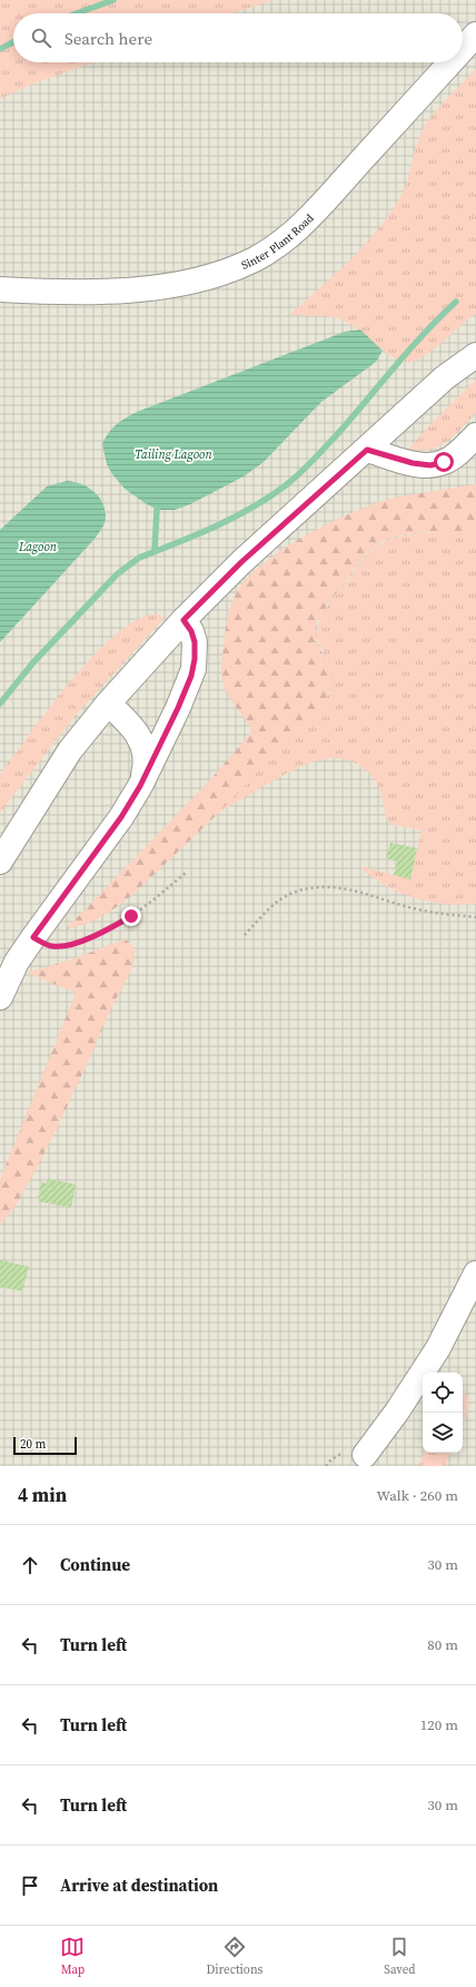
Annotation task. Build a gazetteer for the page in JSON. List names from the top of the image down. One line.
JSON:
{"streets":{"lane":["Sinter Plant Road"]},"water":["Tailing Lagoon","Lagoon"],"scale_bar":"20 m","page":{"search":"Search here","scale":"20 m","heading":["4 min","Walk · 260 m"],"list":[["Continue","30 m"],["Turn left","80 m"],["Turn left","120 m"],["Turn left","30 m"],"Arrive at destination"],"nav":["Map","Directions","Saved"]}}
